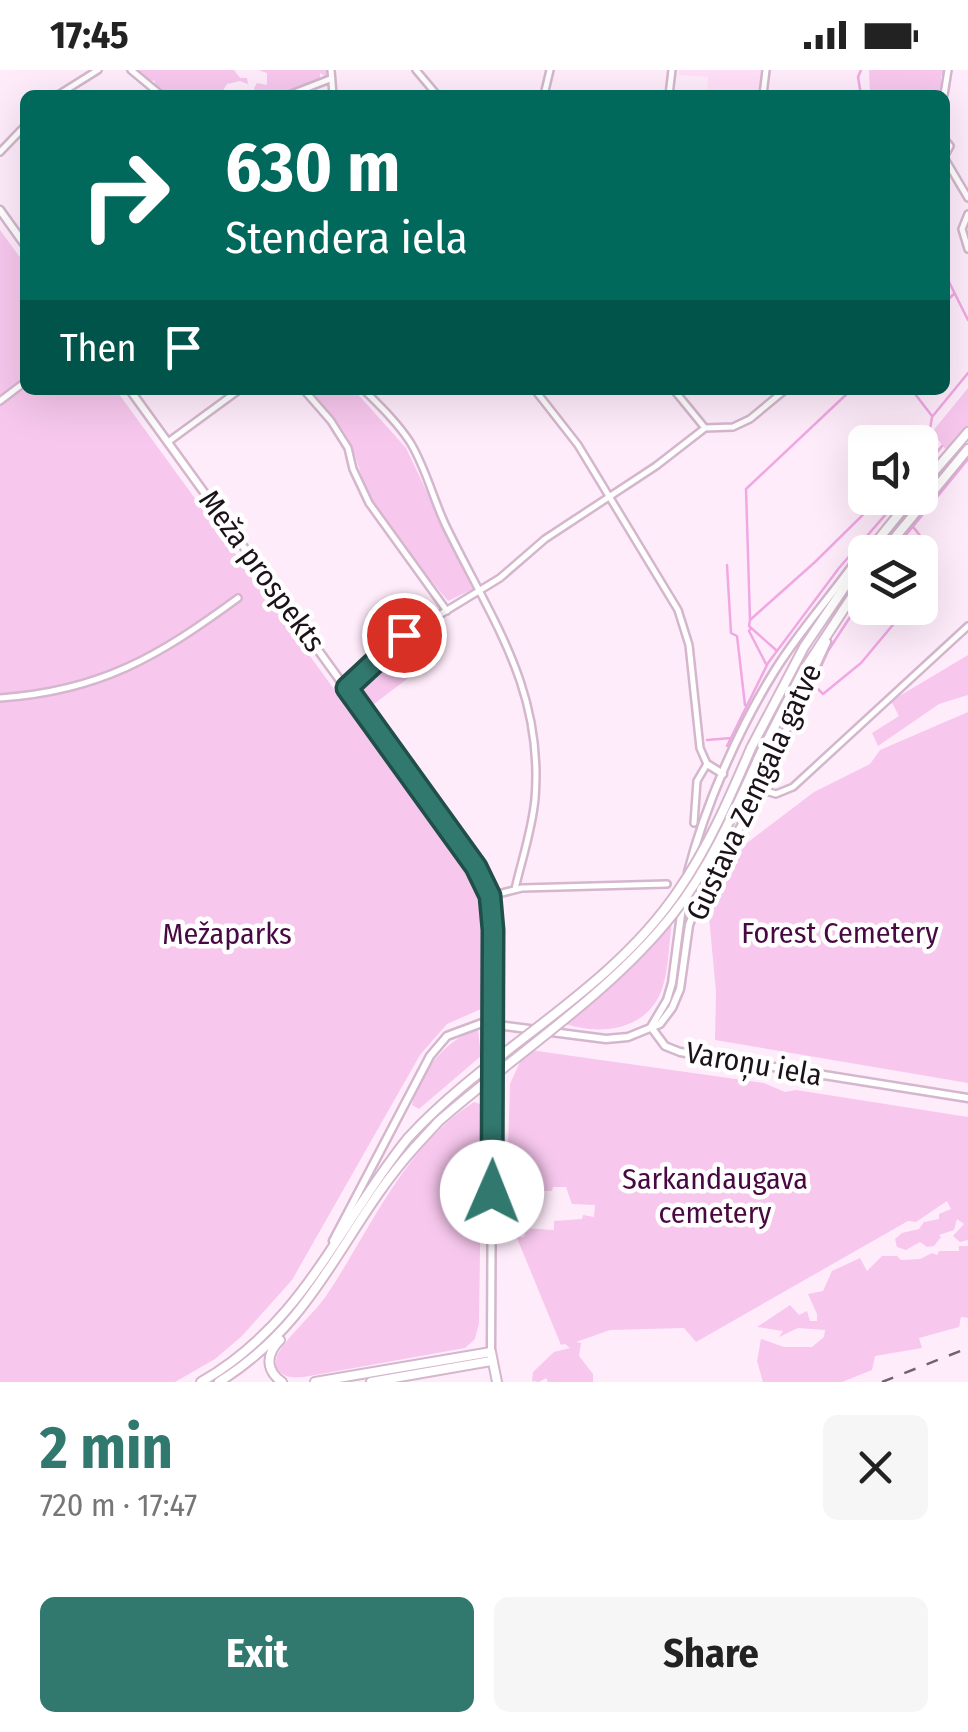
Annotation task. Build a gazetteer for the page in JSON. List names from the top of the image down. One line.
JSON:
{"streets":{"main road":["Meža prospekts","Gustava Zemgala gatve"],"street":["Varoņu iela"]},"crossings":[["Meža prospekts","Varoņu iela"],["Gustava Zemgala gatve","Varoņu iela"]],"parks":["Forest Cemetery","Mežaparks","Sarkandaugava cemetery"],"page":{"status":"17:45","turn":["630 m","Stendera iela"],"then":"Then","heading":["2 min","720 m · 17:47"],"buttons":["Exit","Share"]}}
